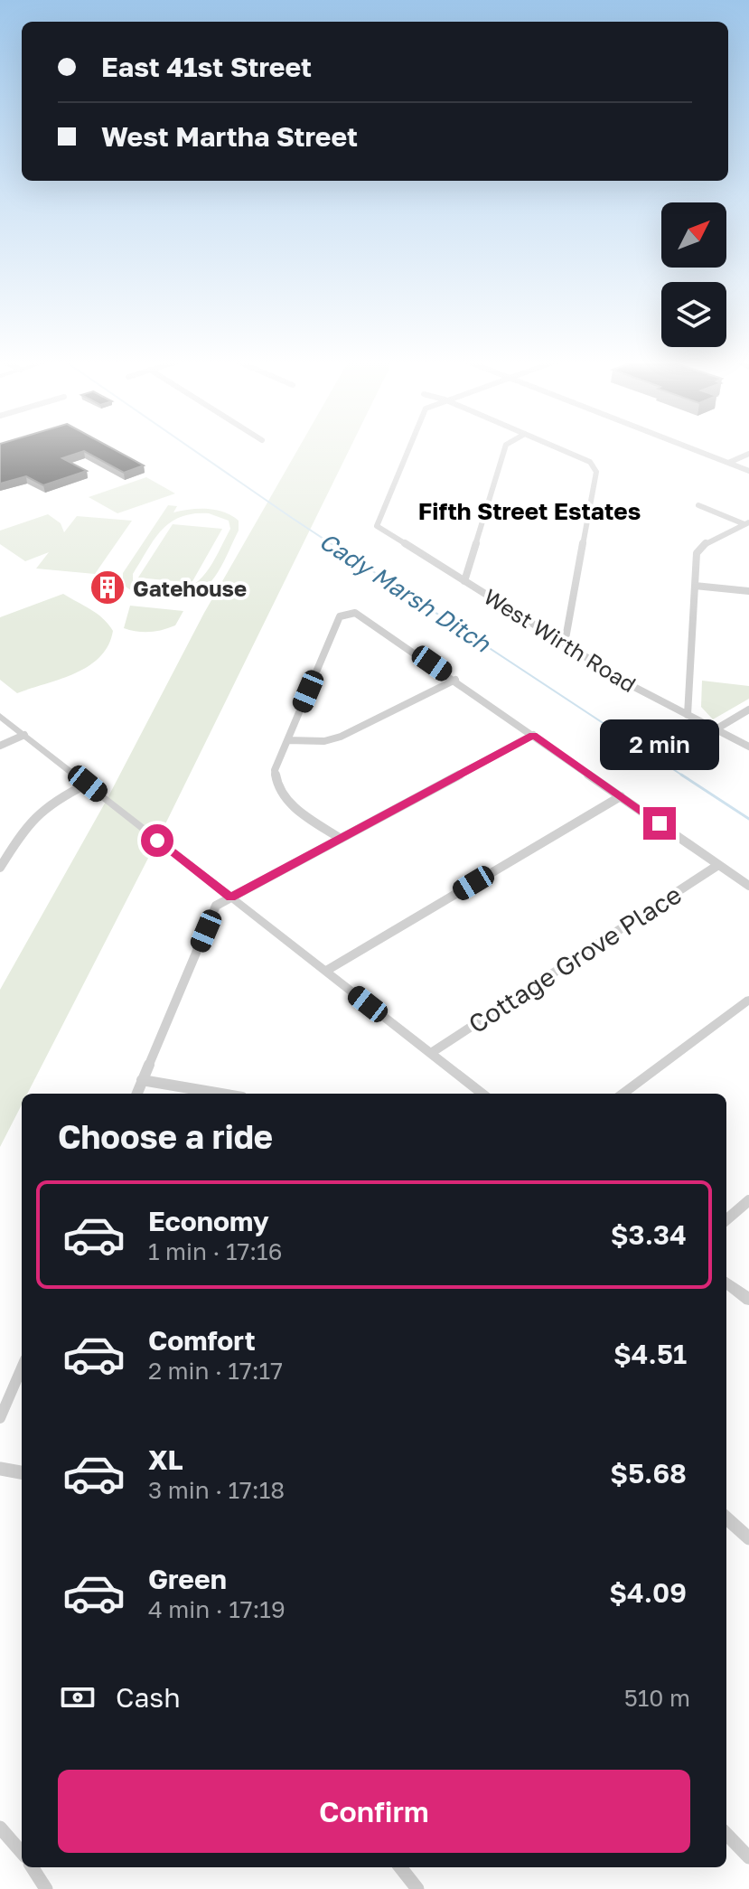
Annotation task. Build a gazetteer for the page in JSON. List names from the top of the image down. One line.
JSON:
{"streets":{"street":["West Wirth Road","Cottage Grove Place"]},"districts":["Fifth Street Estates"],"water":["Cady Marsh Ditch"],"places":{"building":["Gatehouse"]},"north":"top right","page":{"banner":["East 41st Street","West Martha Street"],"bubble":"2 min","heading":"Choose a ride","list":[{"name":"Economy","note":"1 min · 17:16","value":"$3.34"},{"name":"Comfort","note":"2 min · 17:17","value":"$4.51"},{"name":"XL","note":"3 min · 17:18","value":"$5.68"},{"name":"Green","note":"4 min · 17:19","value":"$4.09"}],"pay":["Cash","510 m"],"buttons":"Confirm"}}
